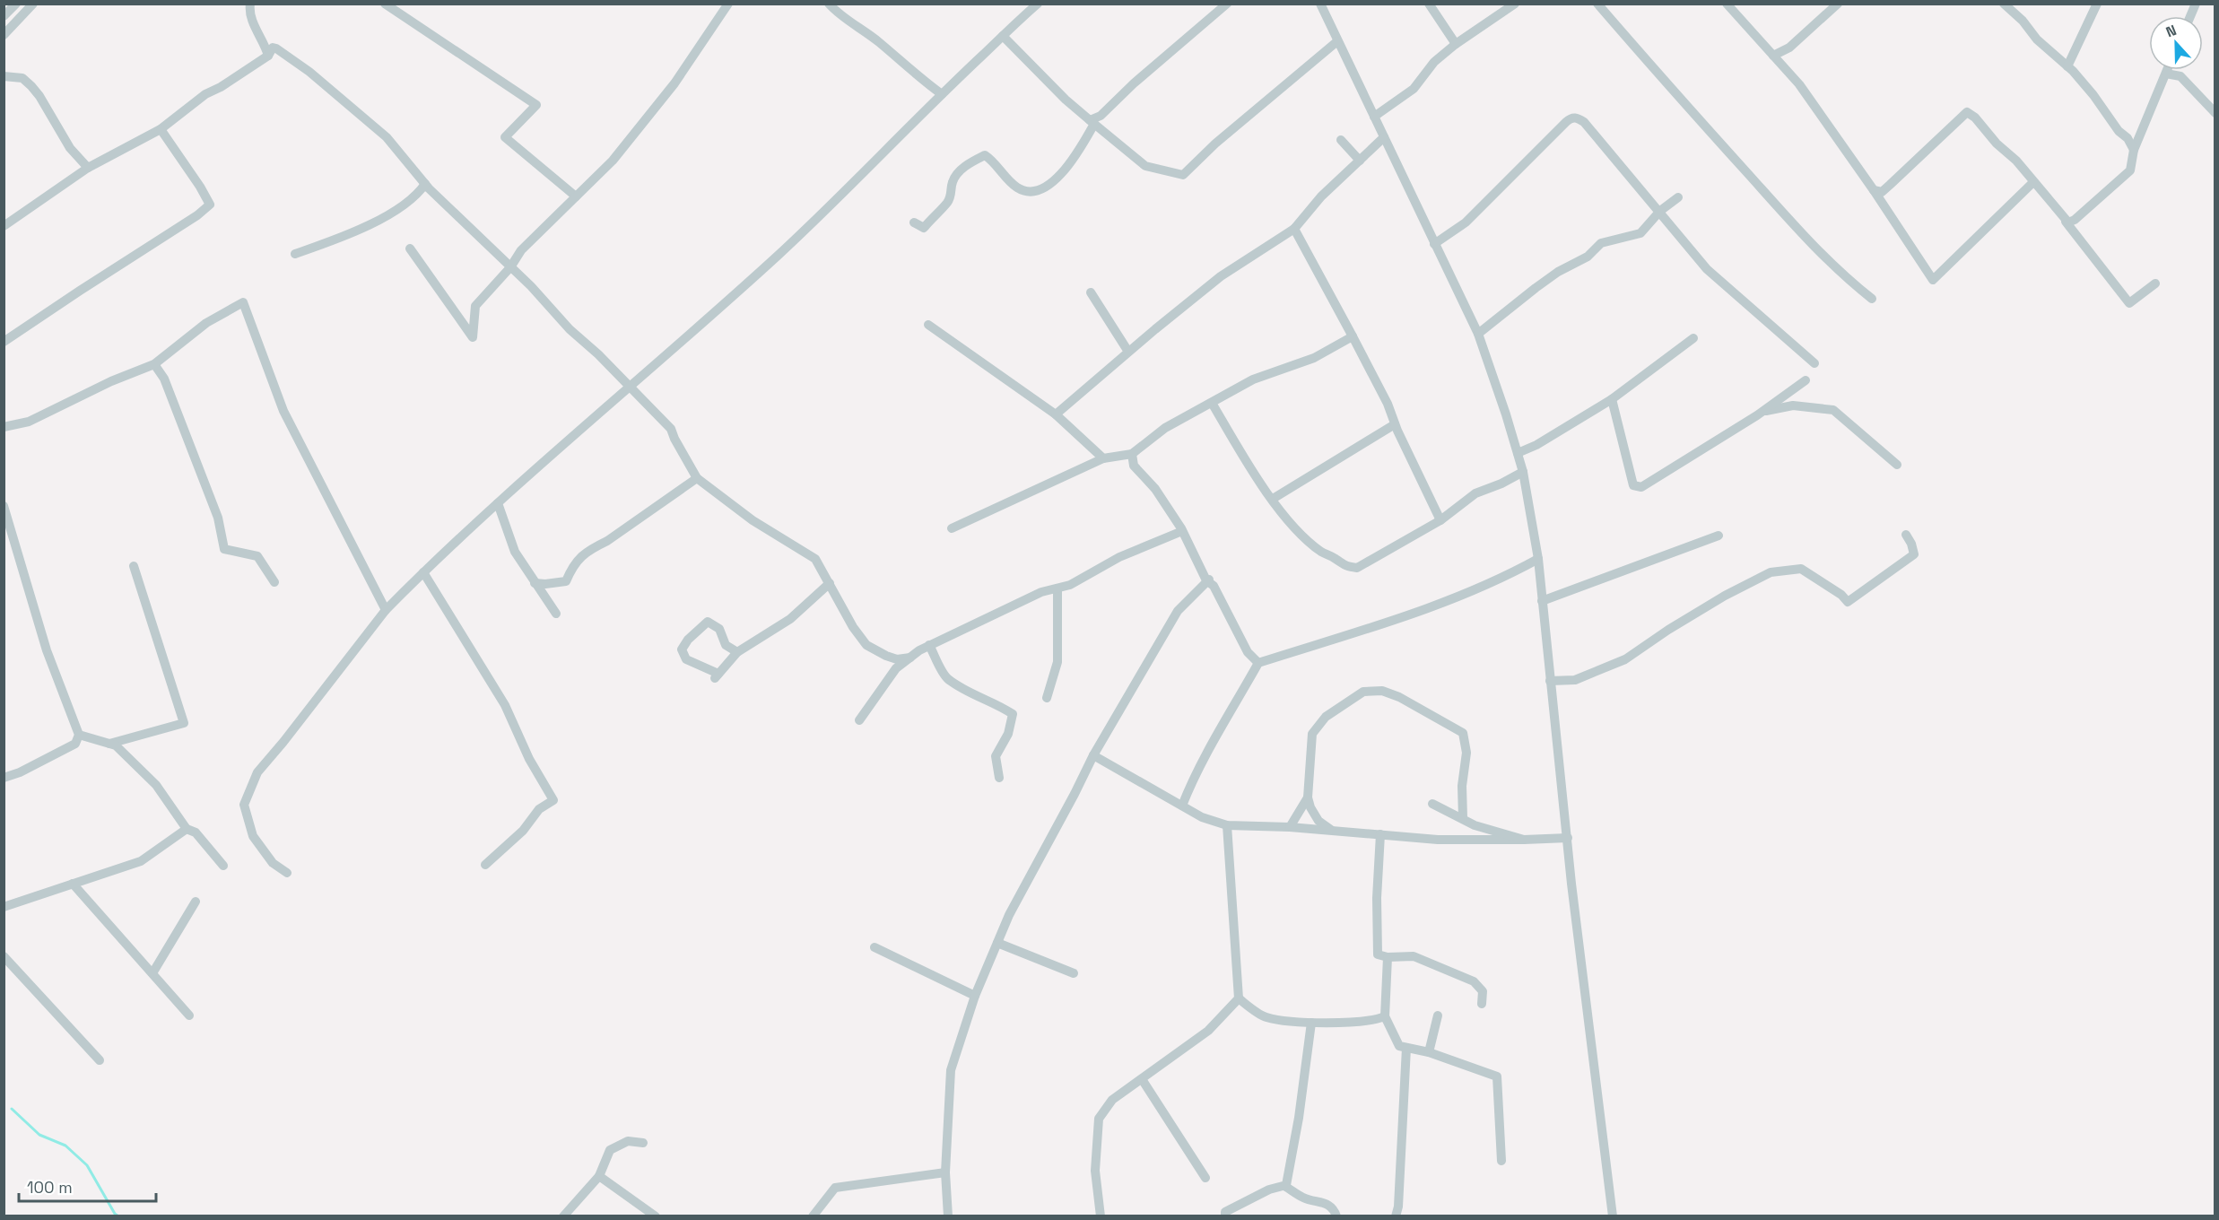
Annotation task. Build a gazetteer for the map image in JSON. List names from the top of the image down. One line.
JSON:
{"scale_bar":"100 m","north":"top"}
